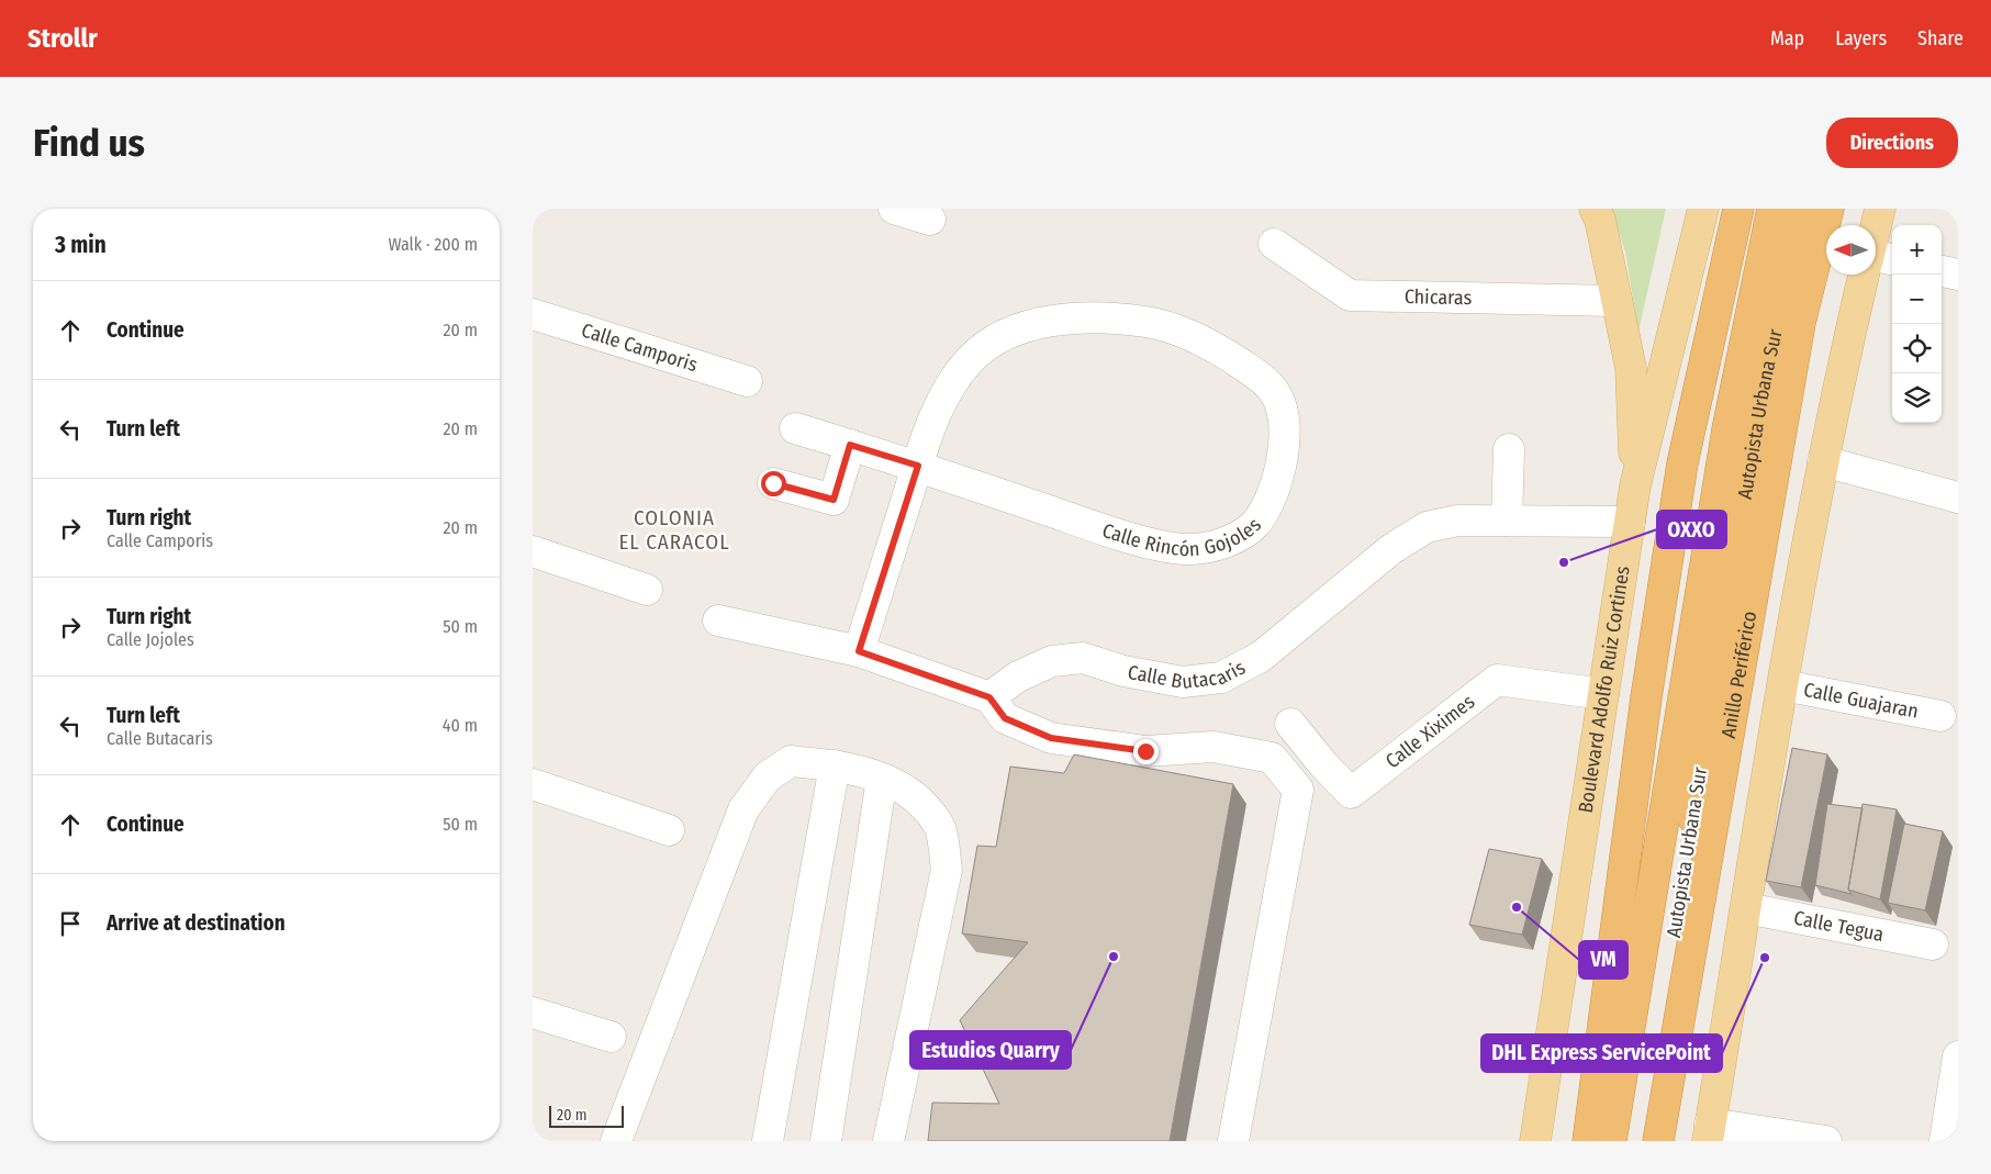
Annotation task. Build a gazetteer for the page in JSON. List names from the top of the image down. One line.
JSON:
{"streets":{"highway":["Autopista Urbana Sur","Anillo Periférico"],"main road":["Boulevard Adolfo Ruiz Cortines"],"street":["Chicaras","Calle Camporis","Calle Rincón Gojoles","Calle Butacaris","Calle Guajaran","Calle Xiximes","Calle Tegua"]},"crossings":[["Calle Butacaris","Boulevard Adolfo Ruiz Cortines"],["Boulevard Adolfo Ruiz Cortines","Calle Xiximes"]],"districts":["COLONIA EL CARACOL"],"places":["OXXO","VM","Estudios Quarry","DHL Express ServicePoint"],"scale_bar":"20 m","north":"left","page":{"header":"Strollr","nav":["Map","Layers","Share"],"buttons":"Directions","title":"Find us","heading":["3 min","Walk · 200 m"],"map_buttons":["+","−"],"list":[["Continue","20 m"],["Turn left","20 m"],["Turn right","Calle Camporis","20 m"],["Turn right","Calle Jojoles","50 m"],["Turn left","Calle Butacaris","40 m"],["Continue","50 m"],"Arrive at destination"],"scale":"20 m"}}
